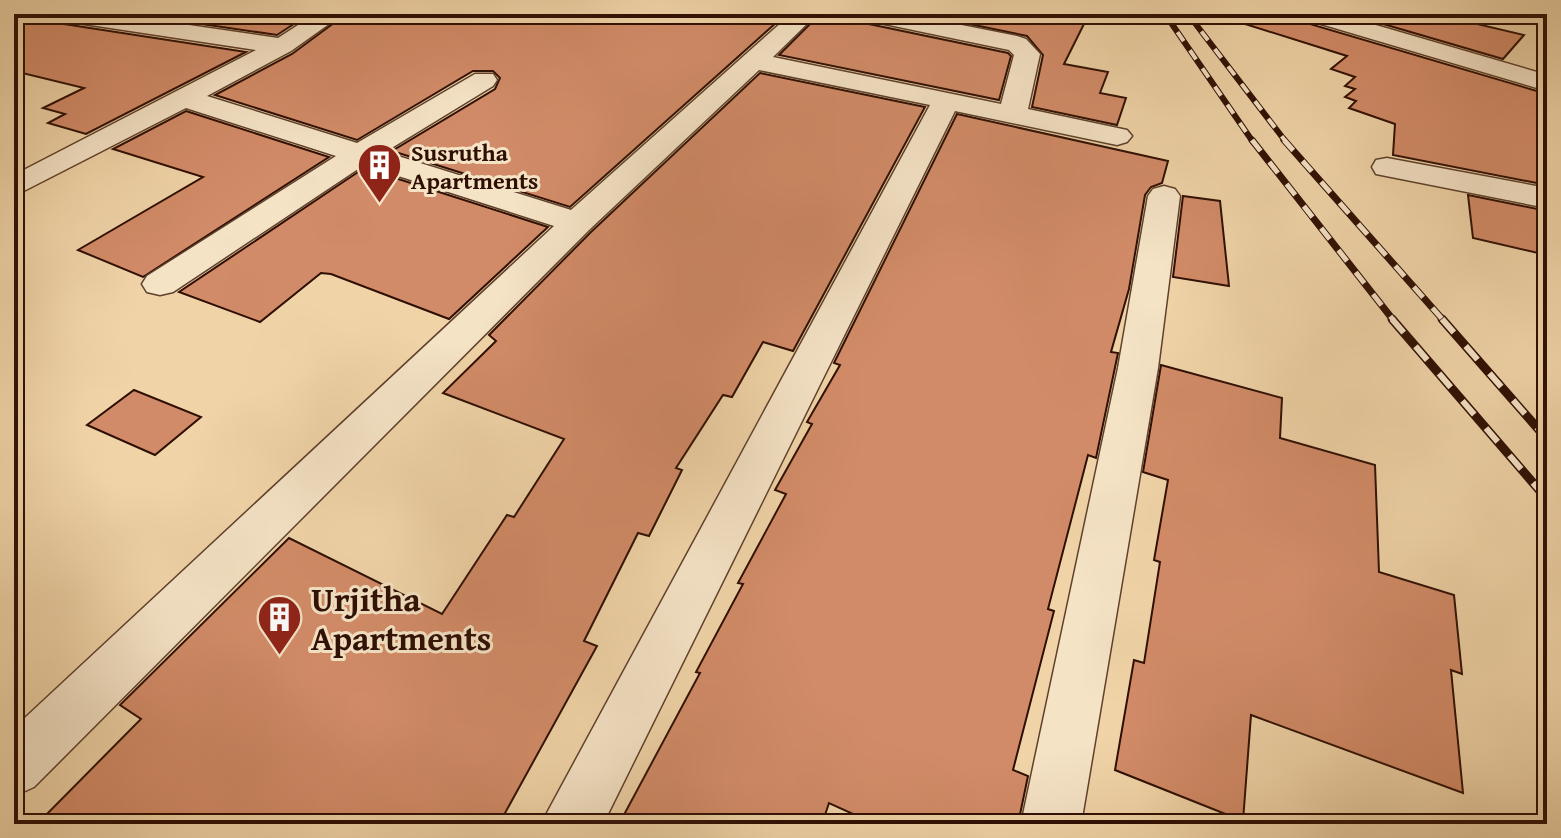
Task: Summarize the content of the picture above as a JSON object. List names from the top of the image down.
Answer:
{
  "places": {
    "building": ["Susrutha Apartments", "Urjitha Apartments"]
  }
}
